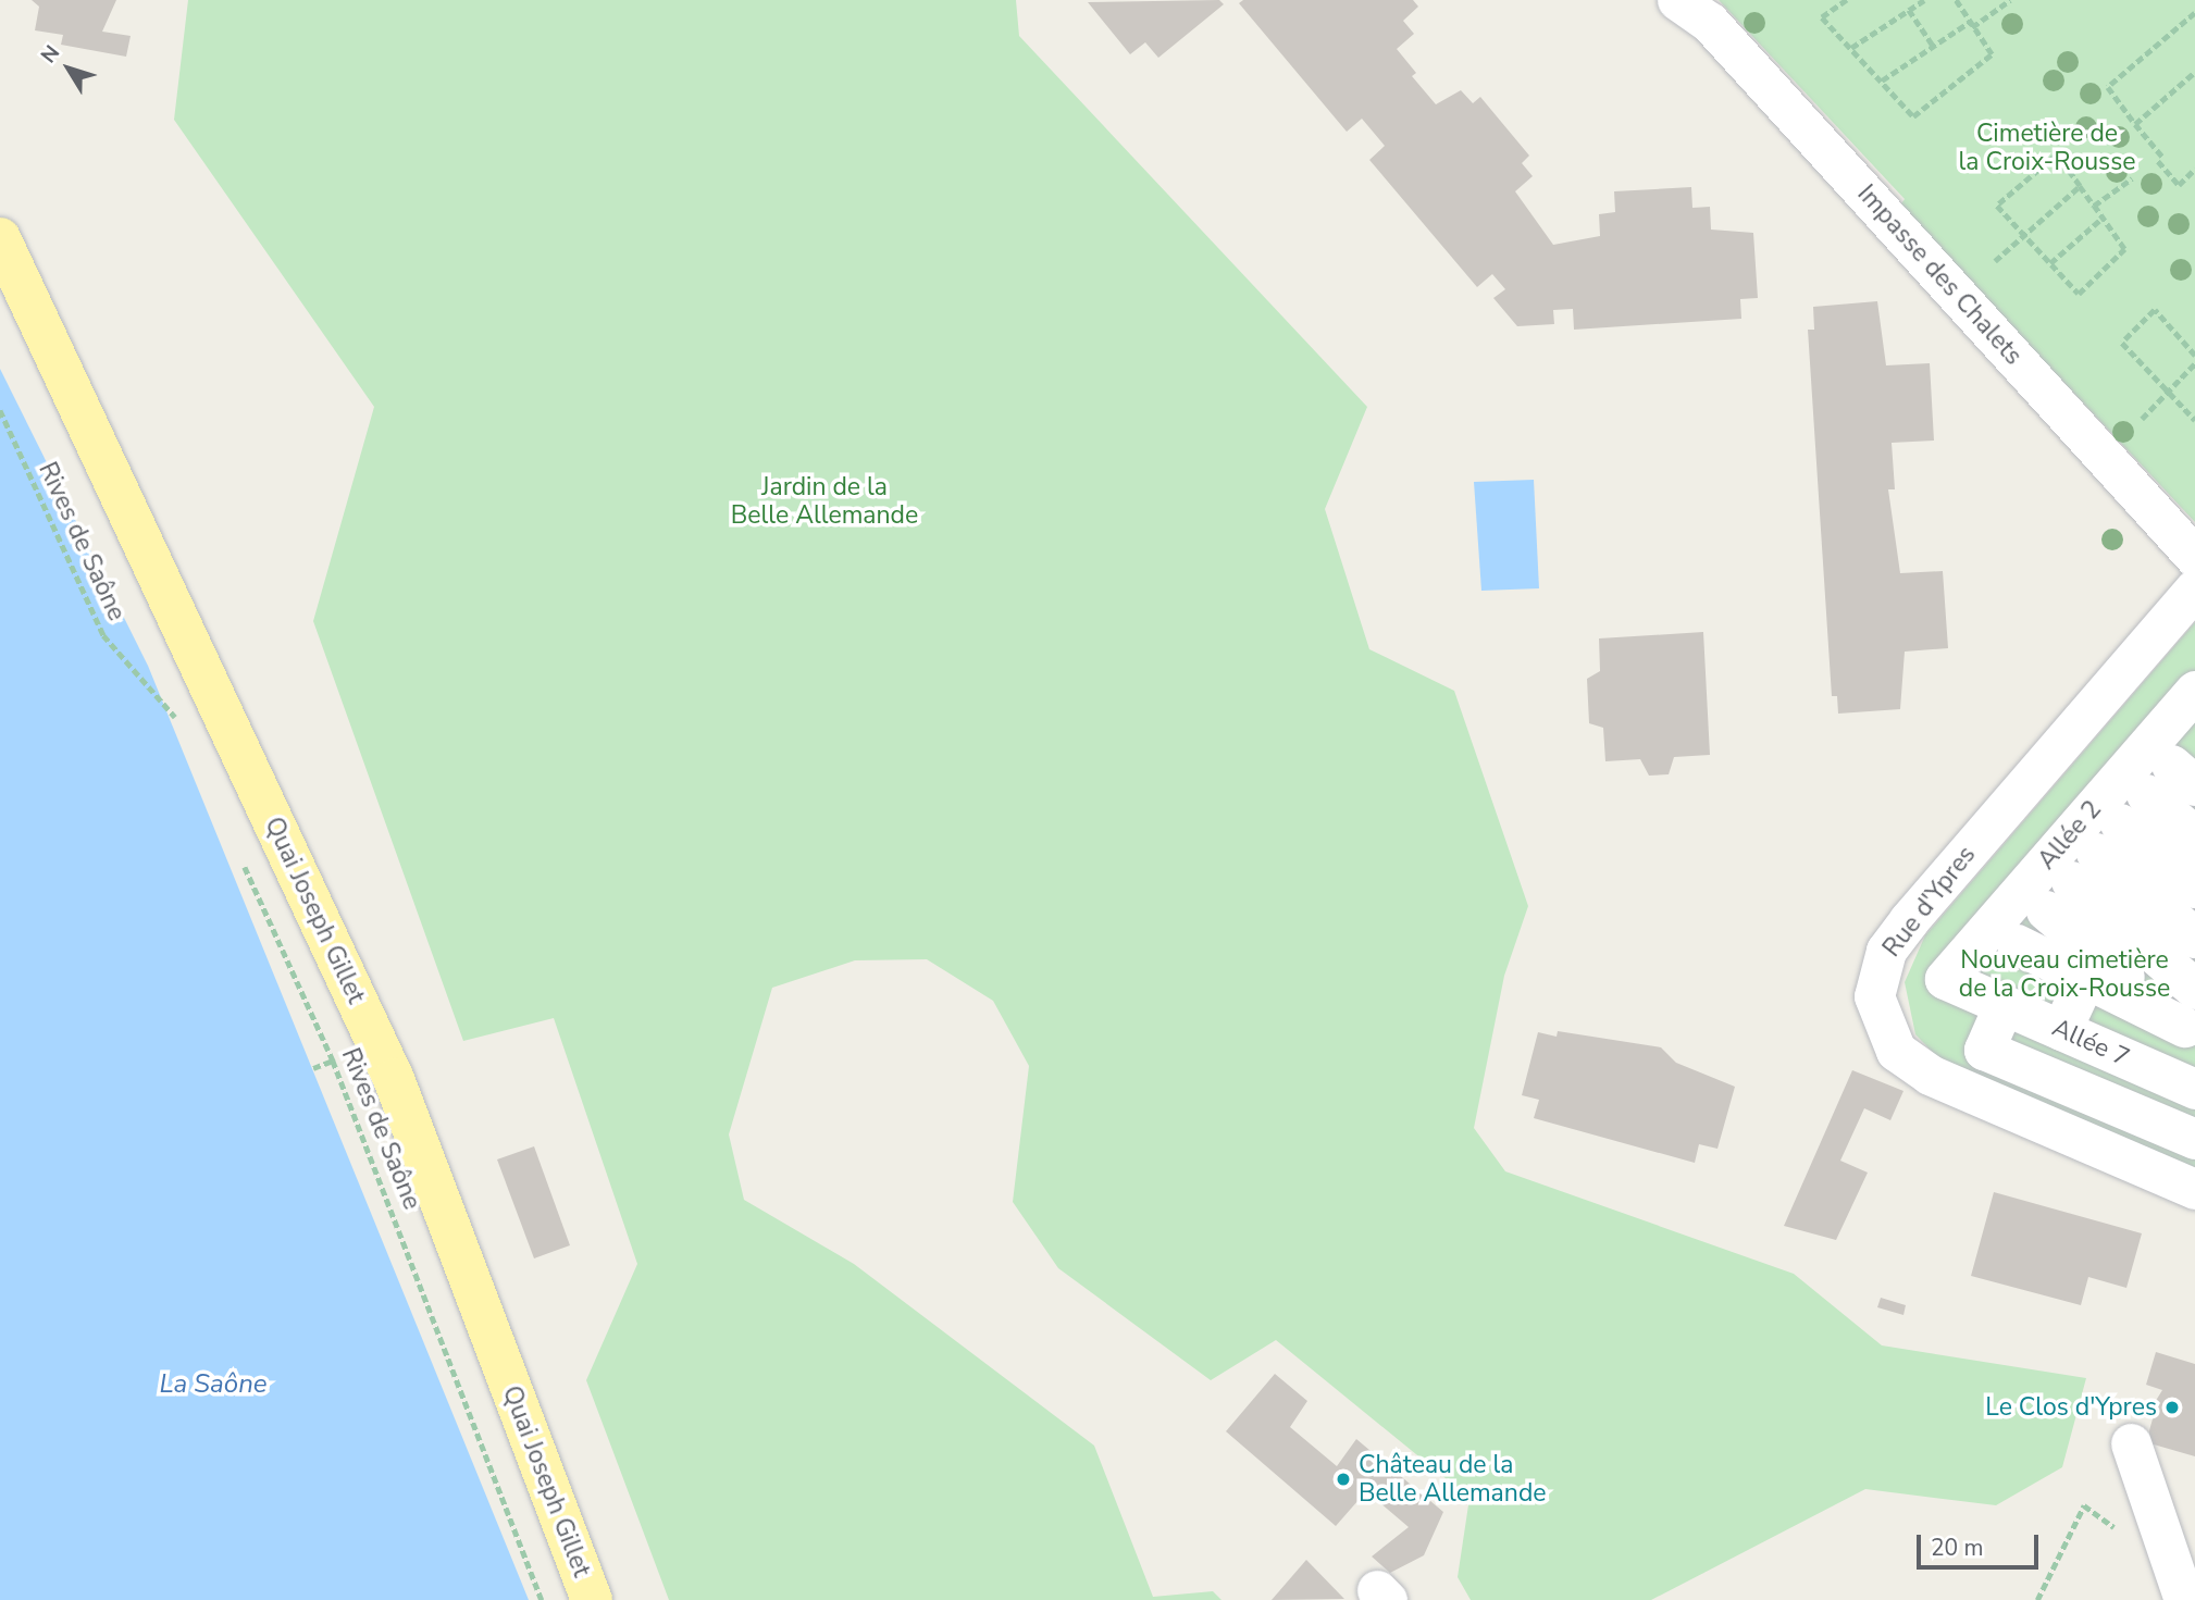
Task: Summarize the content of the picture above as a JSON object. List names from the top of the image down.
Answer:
{
  "streets": {
    "main road": ["Quai Joseph Gillet"],
    "street": [
      "Impasse des Chalets",
      "Allée 2",
      "Rue d'Ypres",
      "Allée 7"
    ],
    "path": ["Rives de Saône"]
  },
  "crossings": [
    ["Allée 2", "Allée 7"]
  ],
  "water": ["La Saône"],
  "parks": ["Cimetière de la Croix-Rousse", "Jardin de la Belle Allemande", "Nouveau cimetière de la Croix-Rousse"],
  "places": ["Le Clos d'Ypres", "Château de la Belle Allemande"],
  "scale_bar": "20 m",
  "north": "top left"
}
